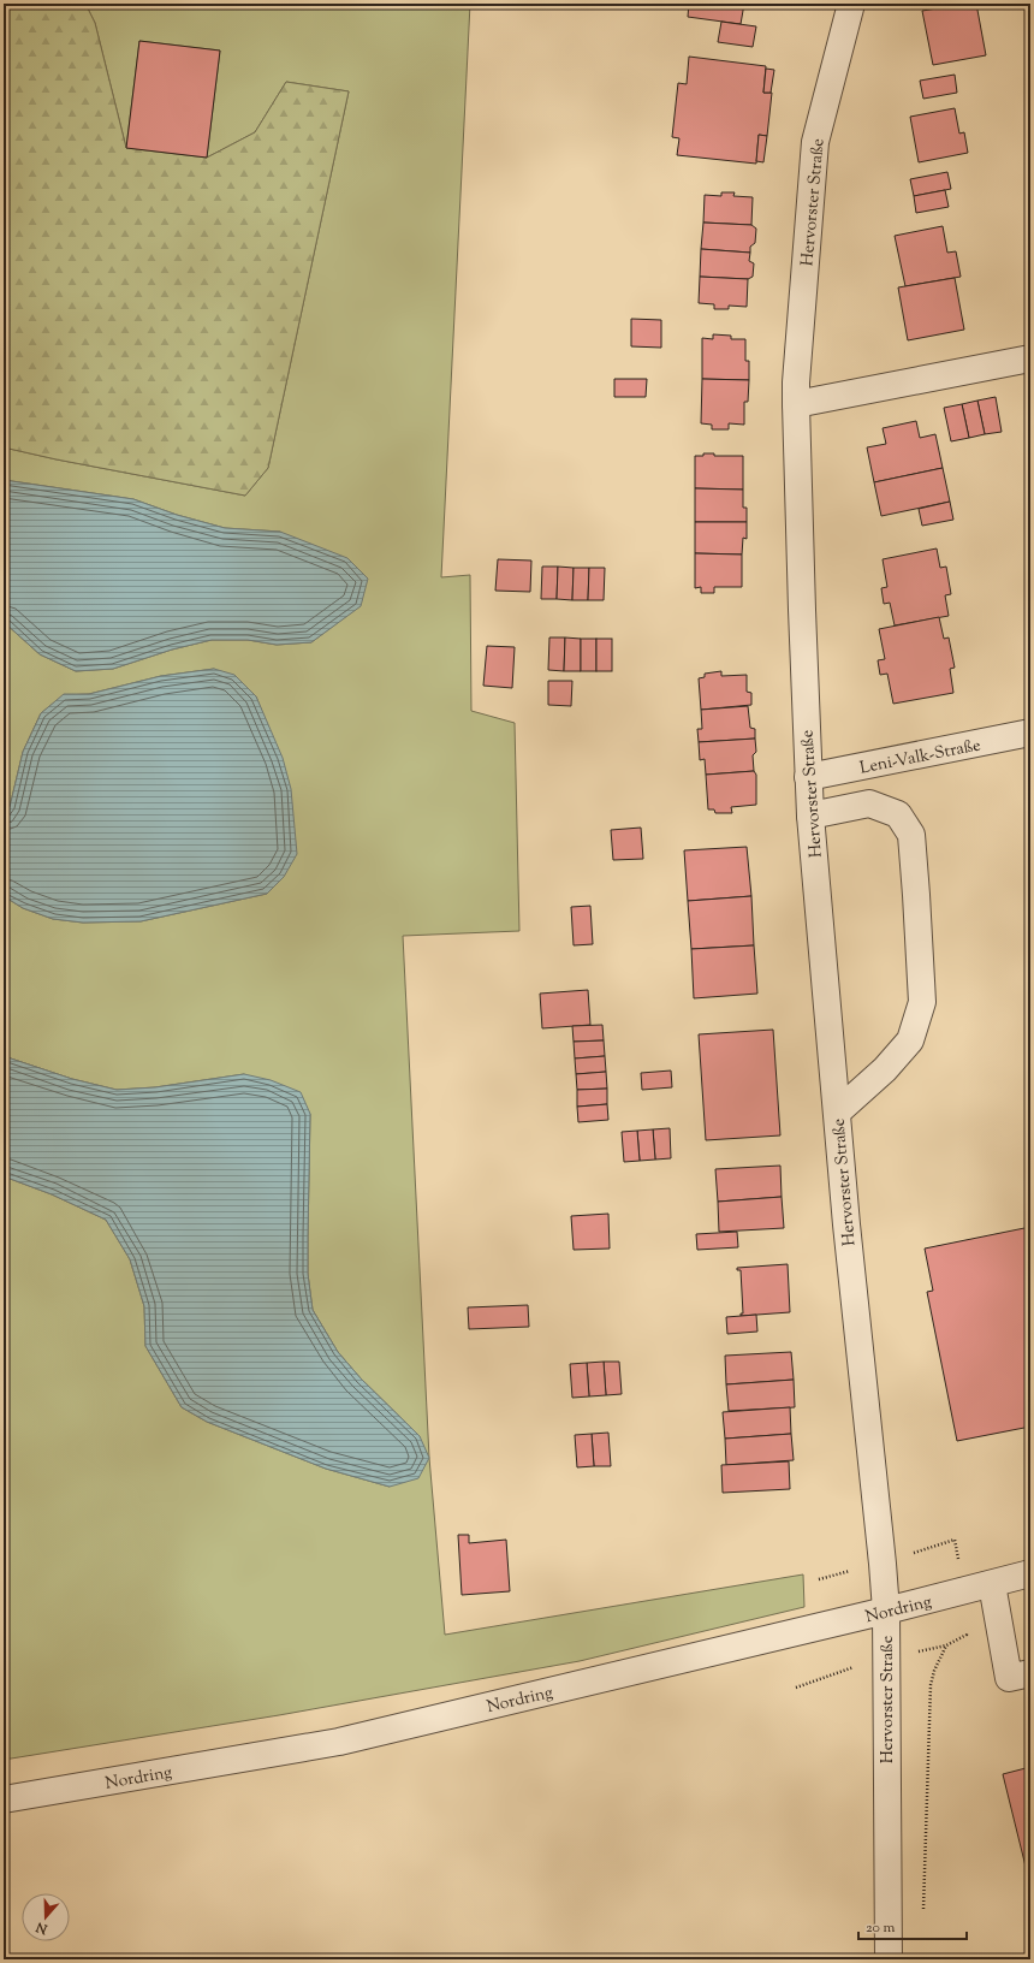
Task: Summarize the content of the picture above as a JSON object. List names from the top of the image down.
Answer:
{
  "streets": {
    "street": ["Hervorster Straße", "Leni-Valk-Straße", "Nordring"]
  },
  "crossings": [
    ["Hervorster Straße", "Leni-Valk-Straße"],
    ["Hervorster Straße", "Nordring"]
  ],
  "scale_bar": "20 m",
  "north": "bottom"
}
